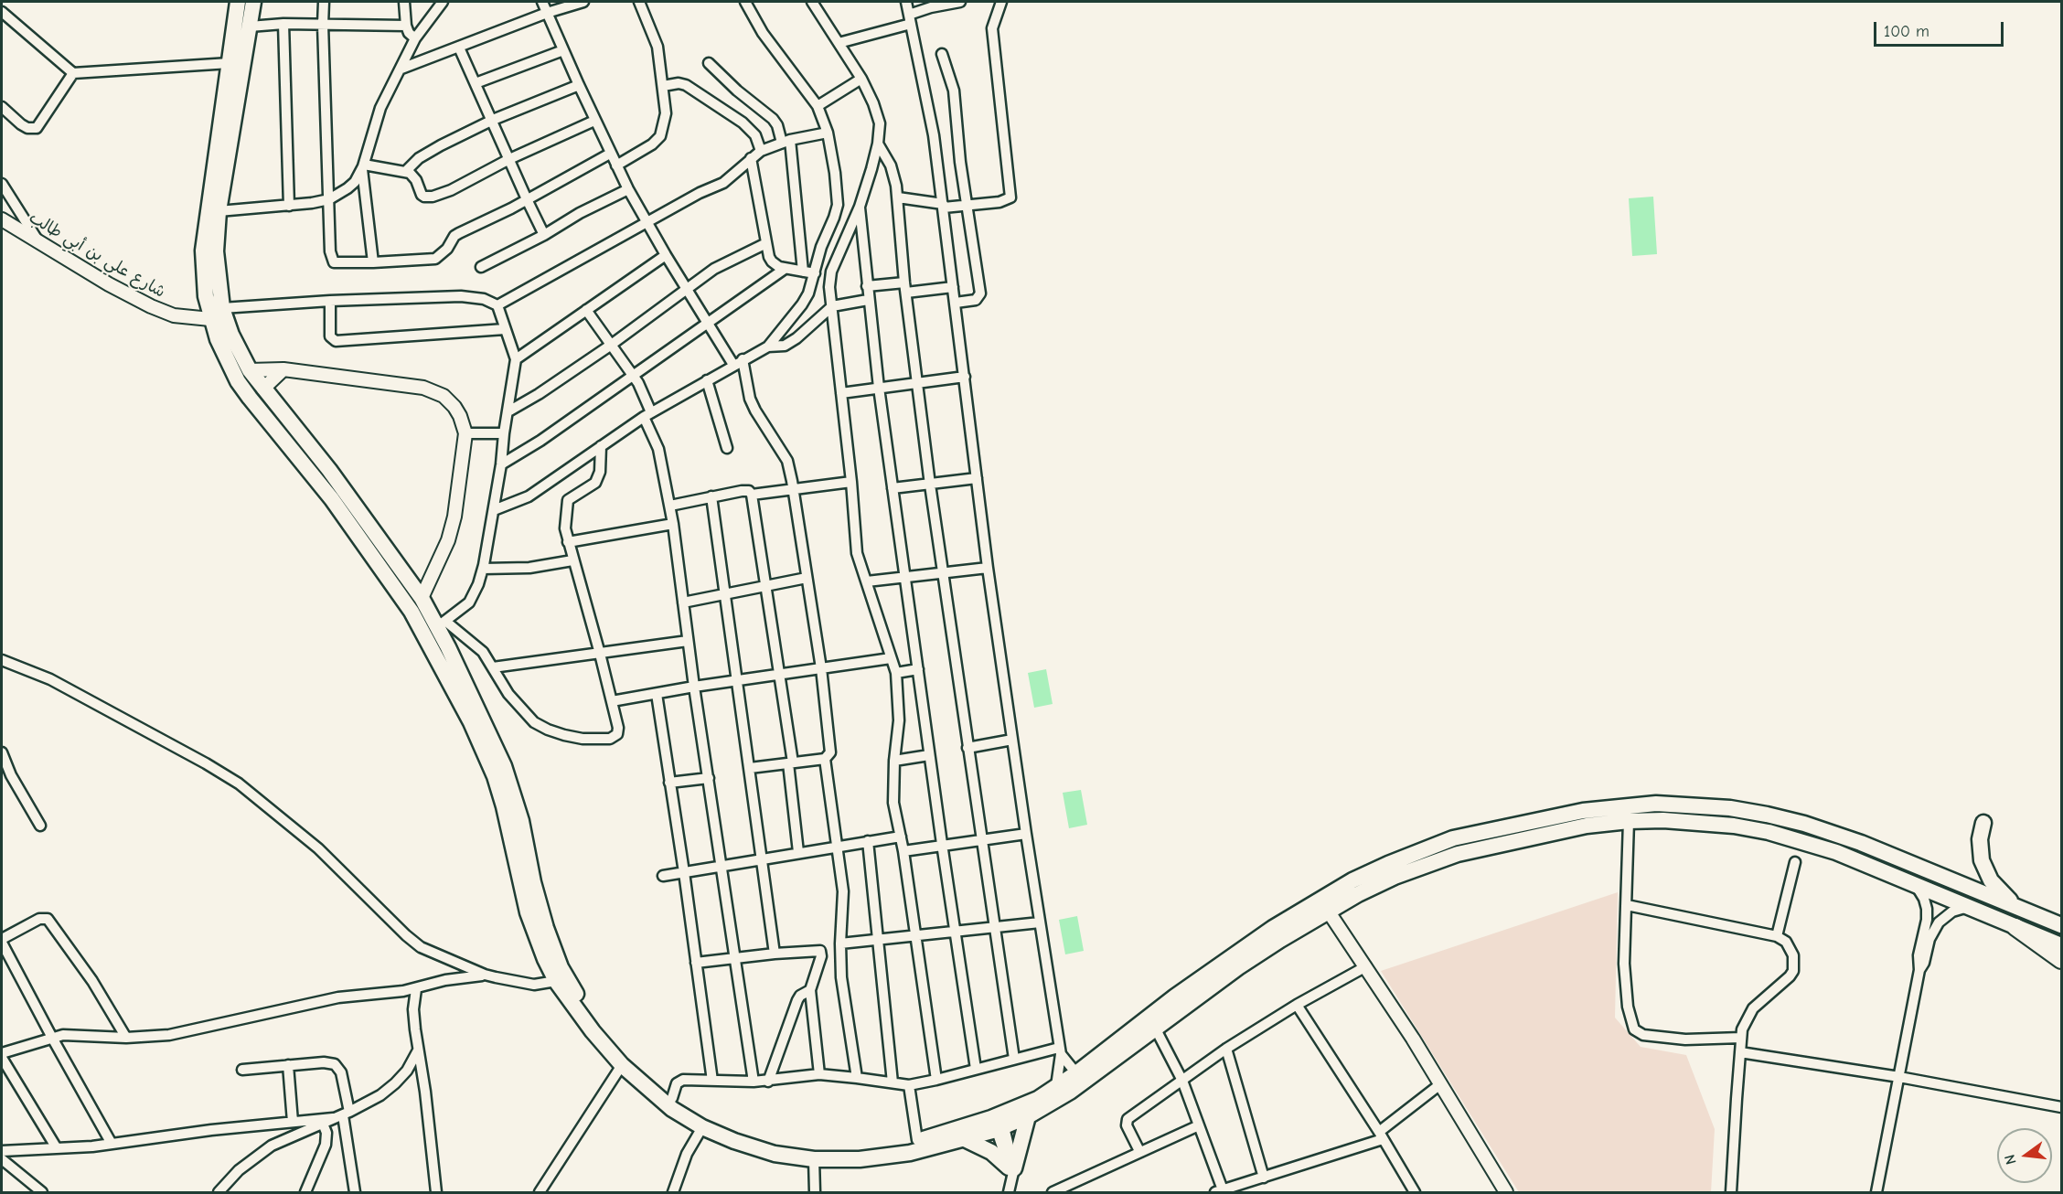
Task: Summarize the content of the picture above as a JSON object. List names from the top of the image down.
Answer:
{
  "streets": {
    "street": ["شارع علي بن أبي طالب"]
  },
  "scale_bar": "100 m",
  "north": "left"
}
